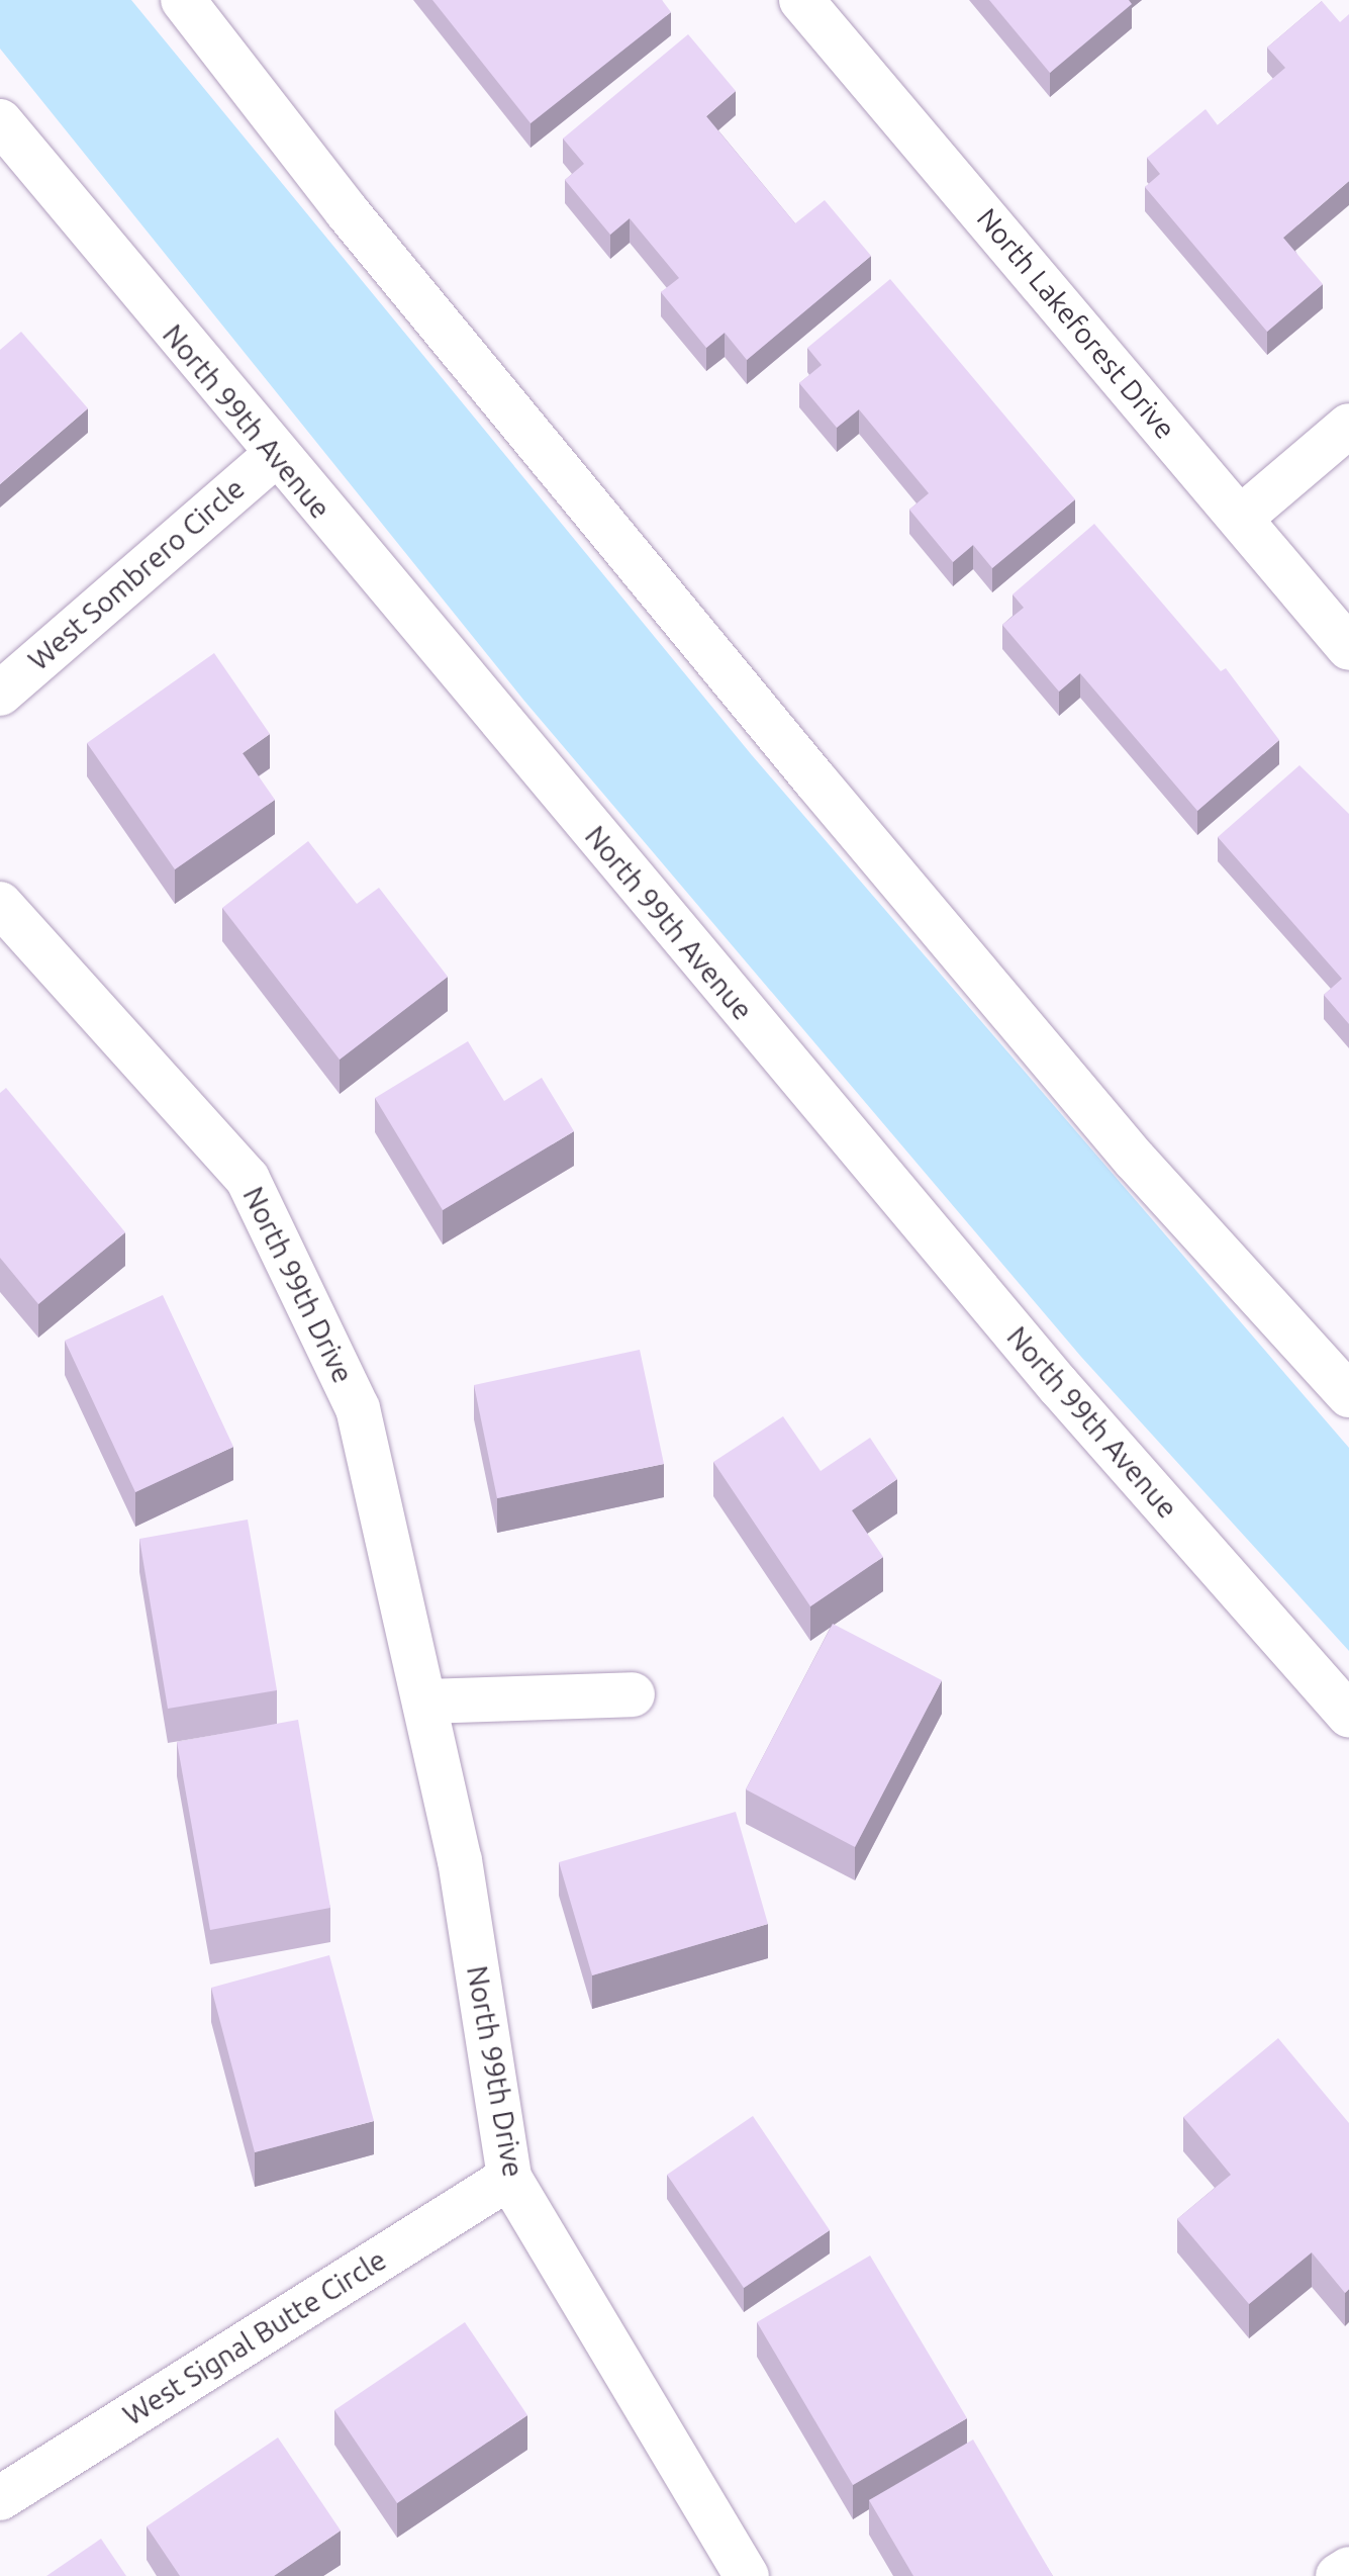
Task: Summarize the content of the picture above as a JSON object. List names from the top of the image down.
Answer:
{
  "streets": {
    "street": [
      "North Lakeforest Drive",
      "North 99th Avenue",
      "West Sombrero Circle",
      "North 99th Drive",
      "West Signal Butte Circle"
    ]
  },
  "crossings": [
    ["North 99th Avenue", "West Sombrero Circle"],
    ["North 99th Drive", "West Signal Butte Circle"]
  ]
}
